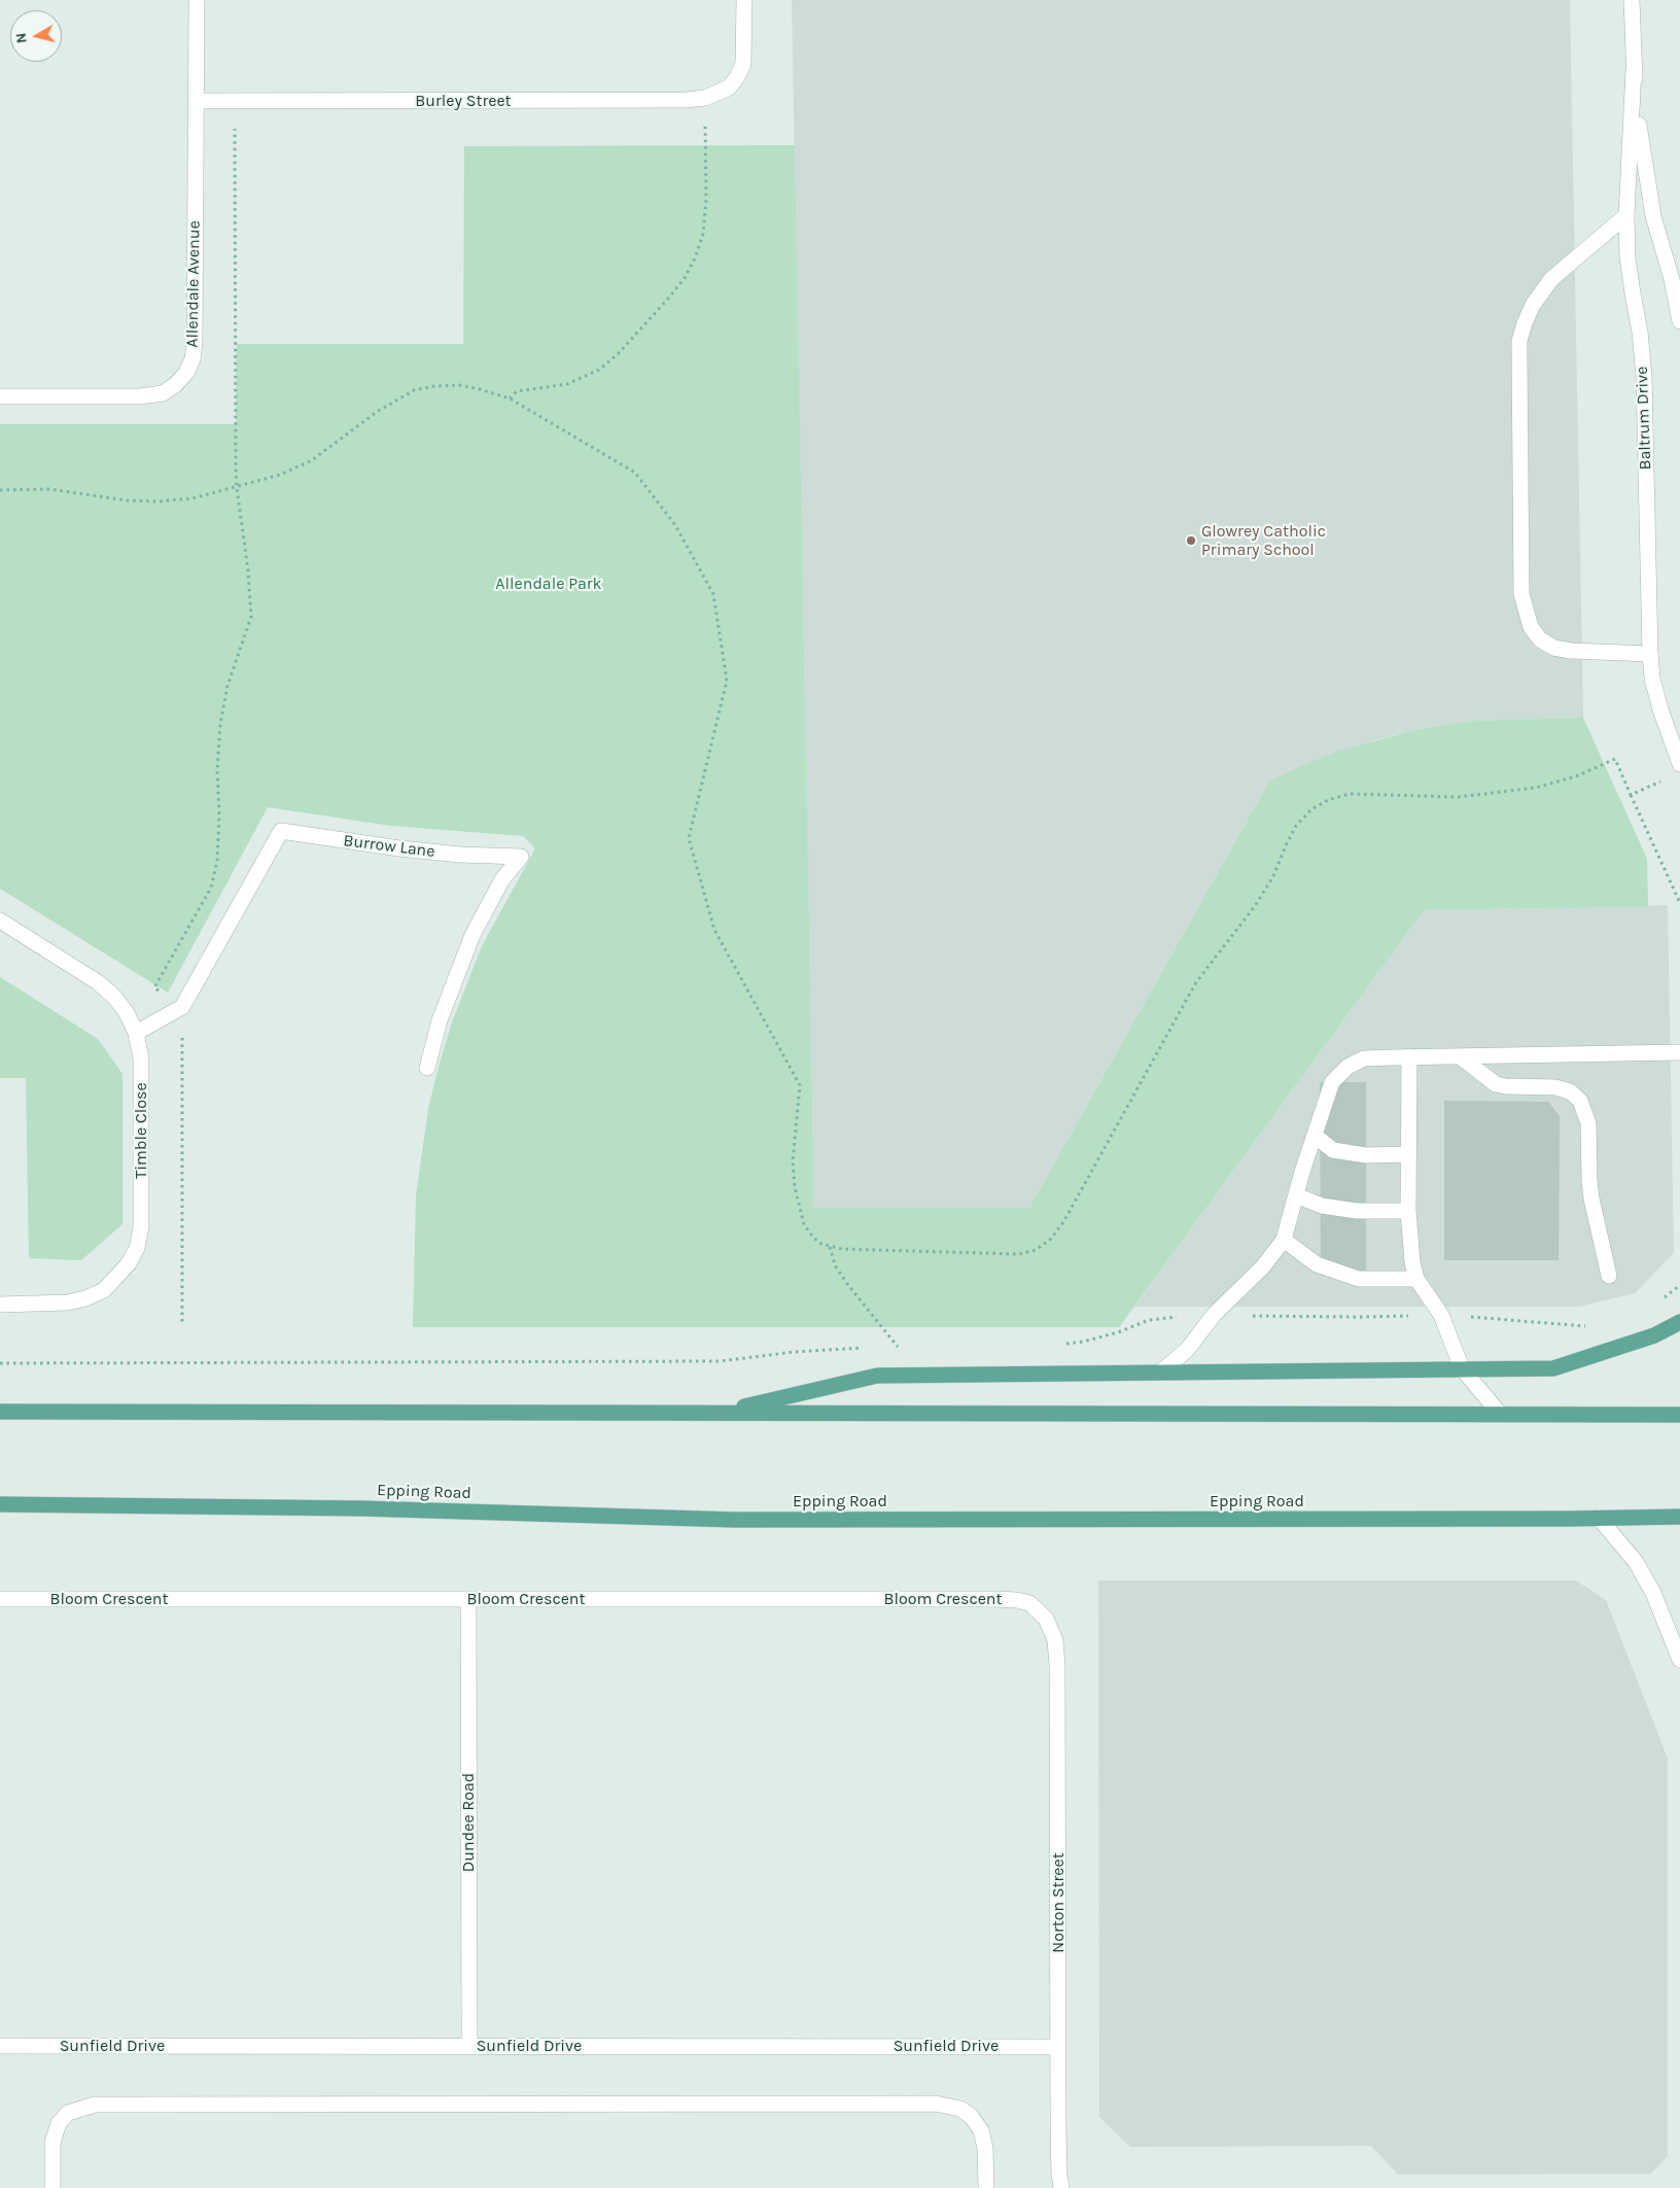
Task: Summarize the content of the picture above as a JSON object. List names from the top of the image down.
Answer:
{
  "streets": {
    "main road": ["Epping Road"],
    "street": [
      "Burley Street",
      "Allendale Avenue",
      "Baltrum Drive",
      "Burrow Lane",
      "Timble Close",
      "Bloom Crescent",
      "Dundee Road",
      "Norton Street",
      "Sunfield Drive"
    ]
  },
  "crossings": [
    ["Burley Street", "Allendale Avenue"],
    ["Bloom Crescent", "Dundee Road"],
    ["Bloom Crescent", "Norton Street"],
    ["Dundee Road", "Sunfield Drive"],
    ["Norton Street", "Sunfield Drive"]
  ],
  "parks": ["Allendale Park"],
  "places": ["Glowrey Catholic Primary School"],
  "north": "left"
}
